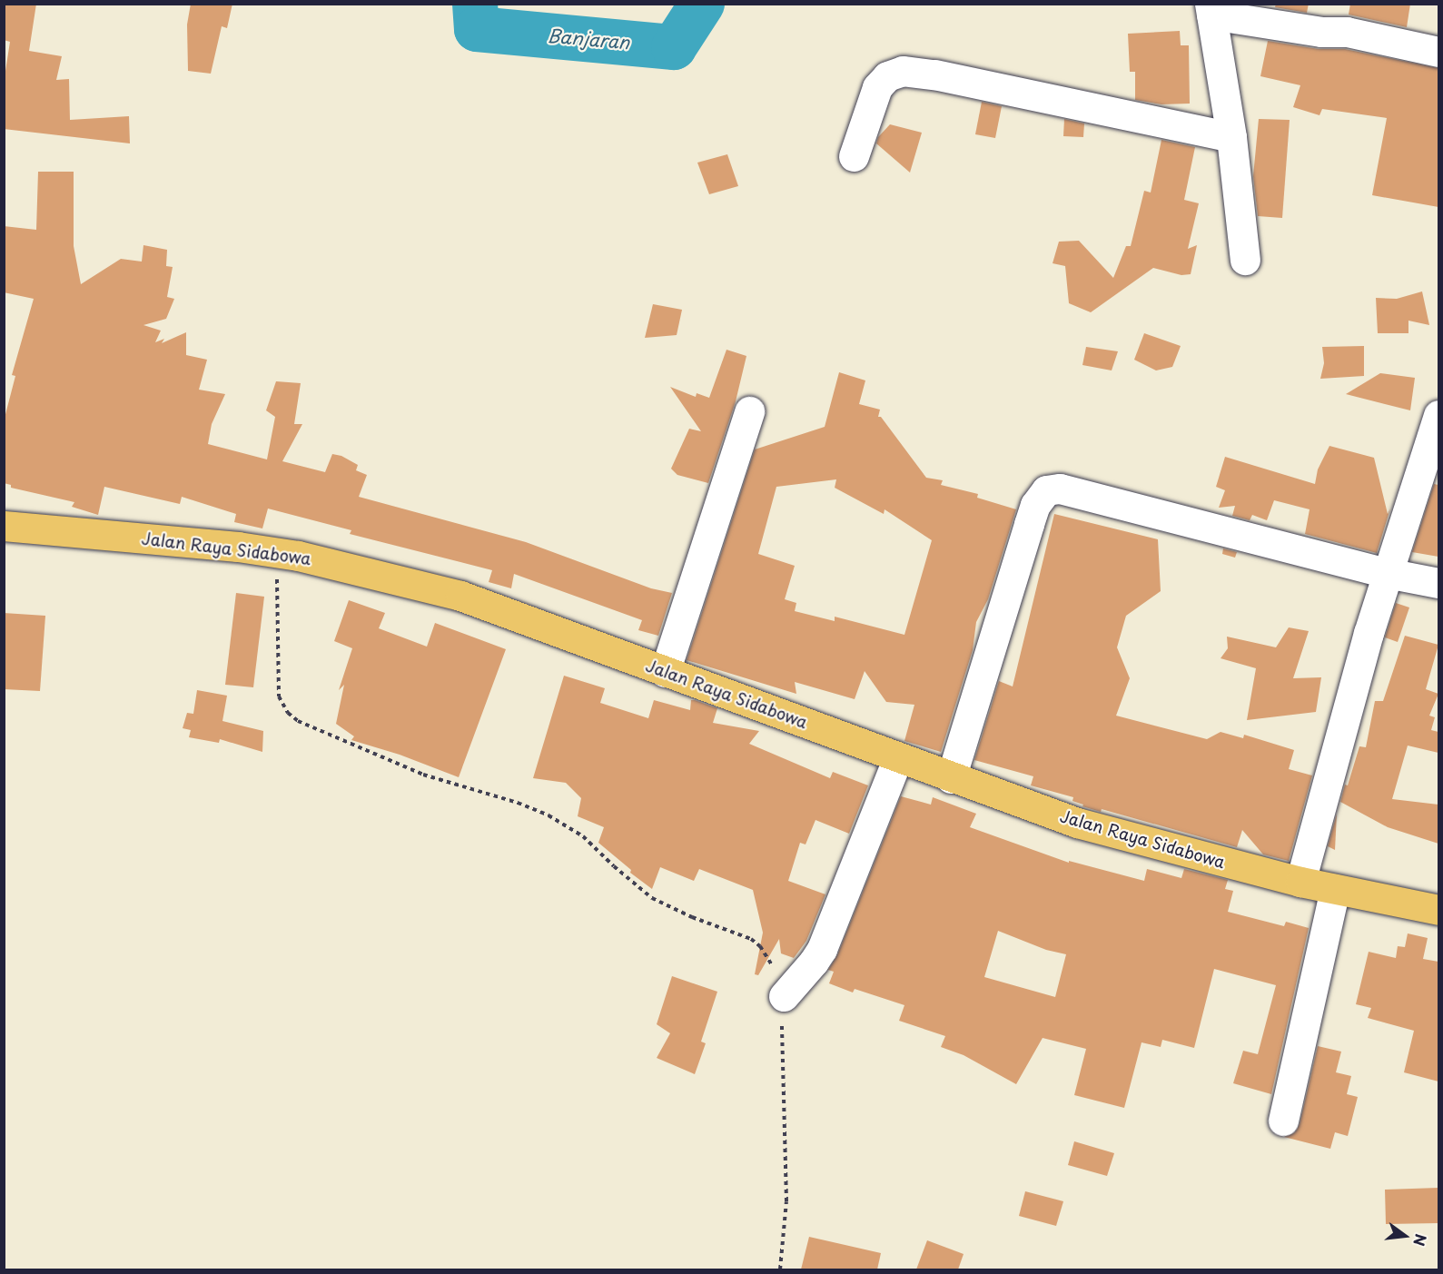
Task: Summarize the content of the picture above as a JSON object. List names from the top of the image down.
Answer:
{
  "streets": {
    "highway": ["Jalan Raya Sidabowa"]
  },
  "water": ["Banjaran"],
  "north": "right"
}
